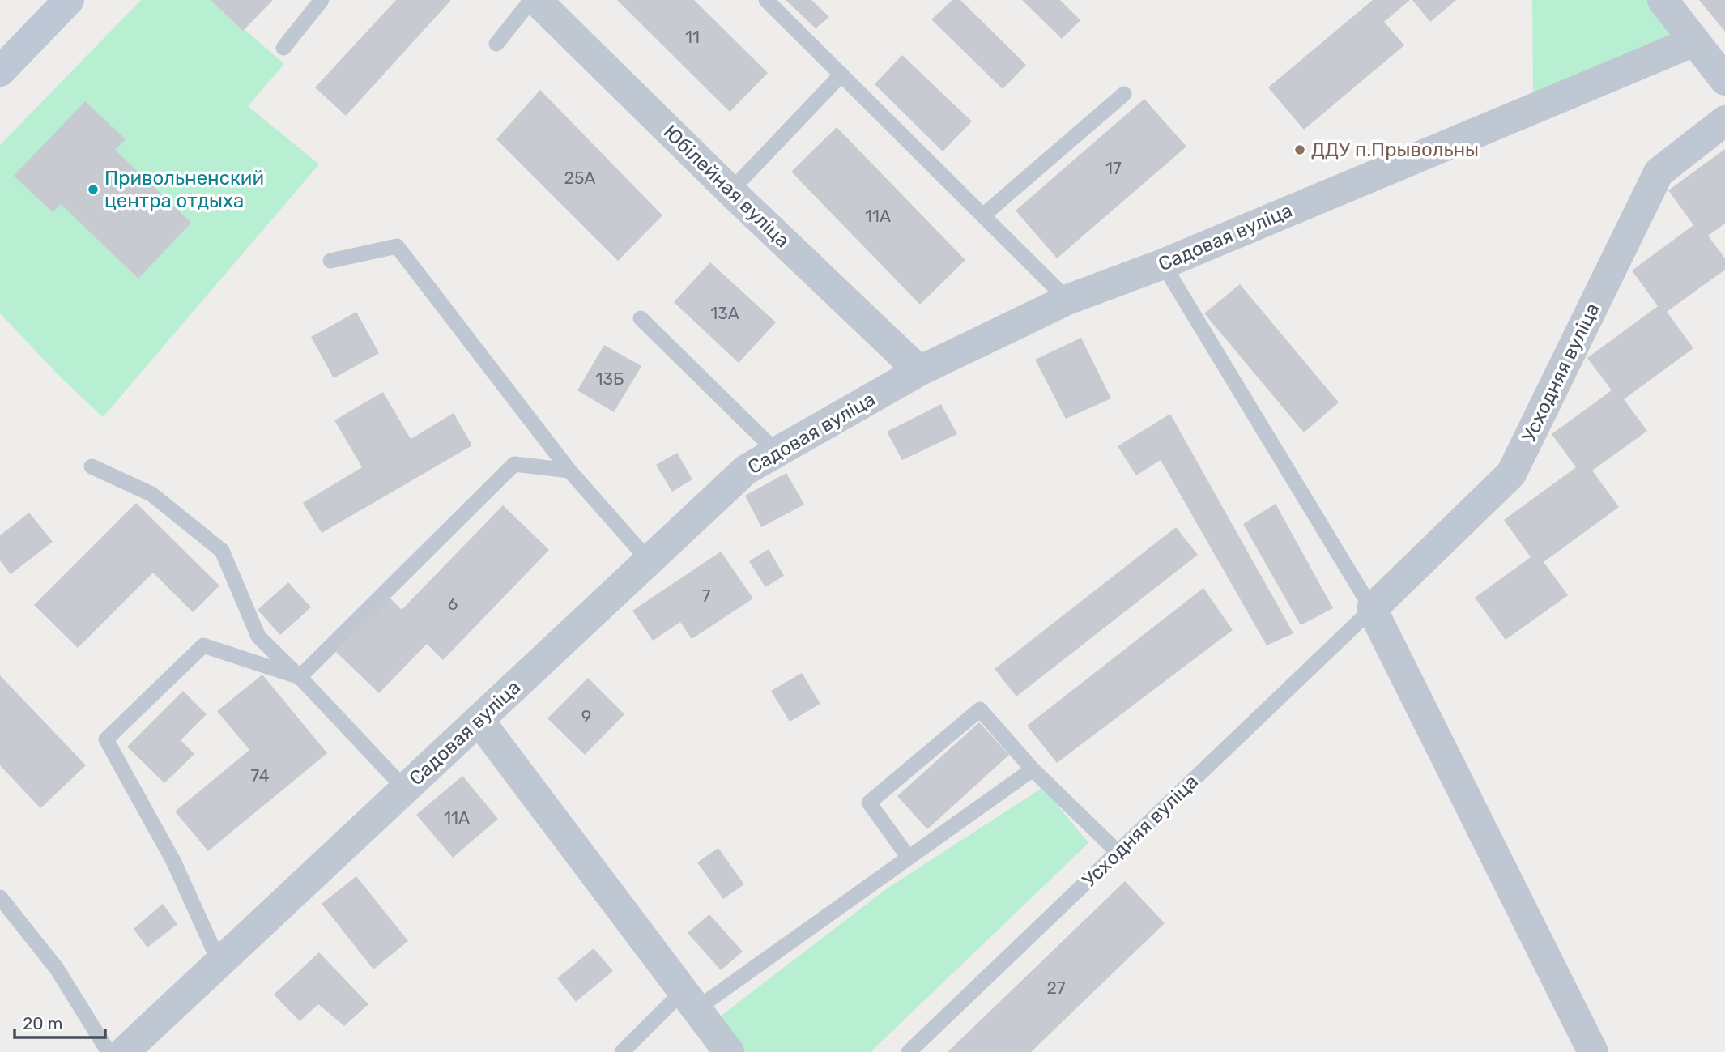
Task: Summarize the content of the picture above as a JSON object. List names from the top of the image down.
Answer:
{
  "streets": {
    "street": ["Юбілейная вуліца", "Садовая вуліца", "Усходняя вуліца"]
  },
  "crossings": [
    ["Юбілейная вуліца", "Садовая вуліца"]
  ],
  "places": ["ДДУ п.Прывольны", "Привольненский центра отдыха"],
  "house_numbers": [
    "11",
    "17",
    "25А",
    "11А",
    "13А",
    "13Б",
    "7",
    "6",
    "9",
    "74",
    "11А",
    "27"
  ],
  "scale_bar": "20 m"
}
